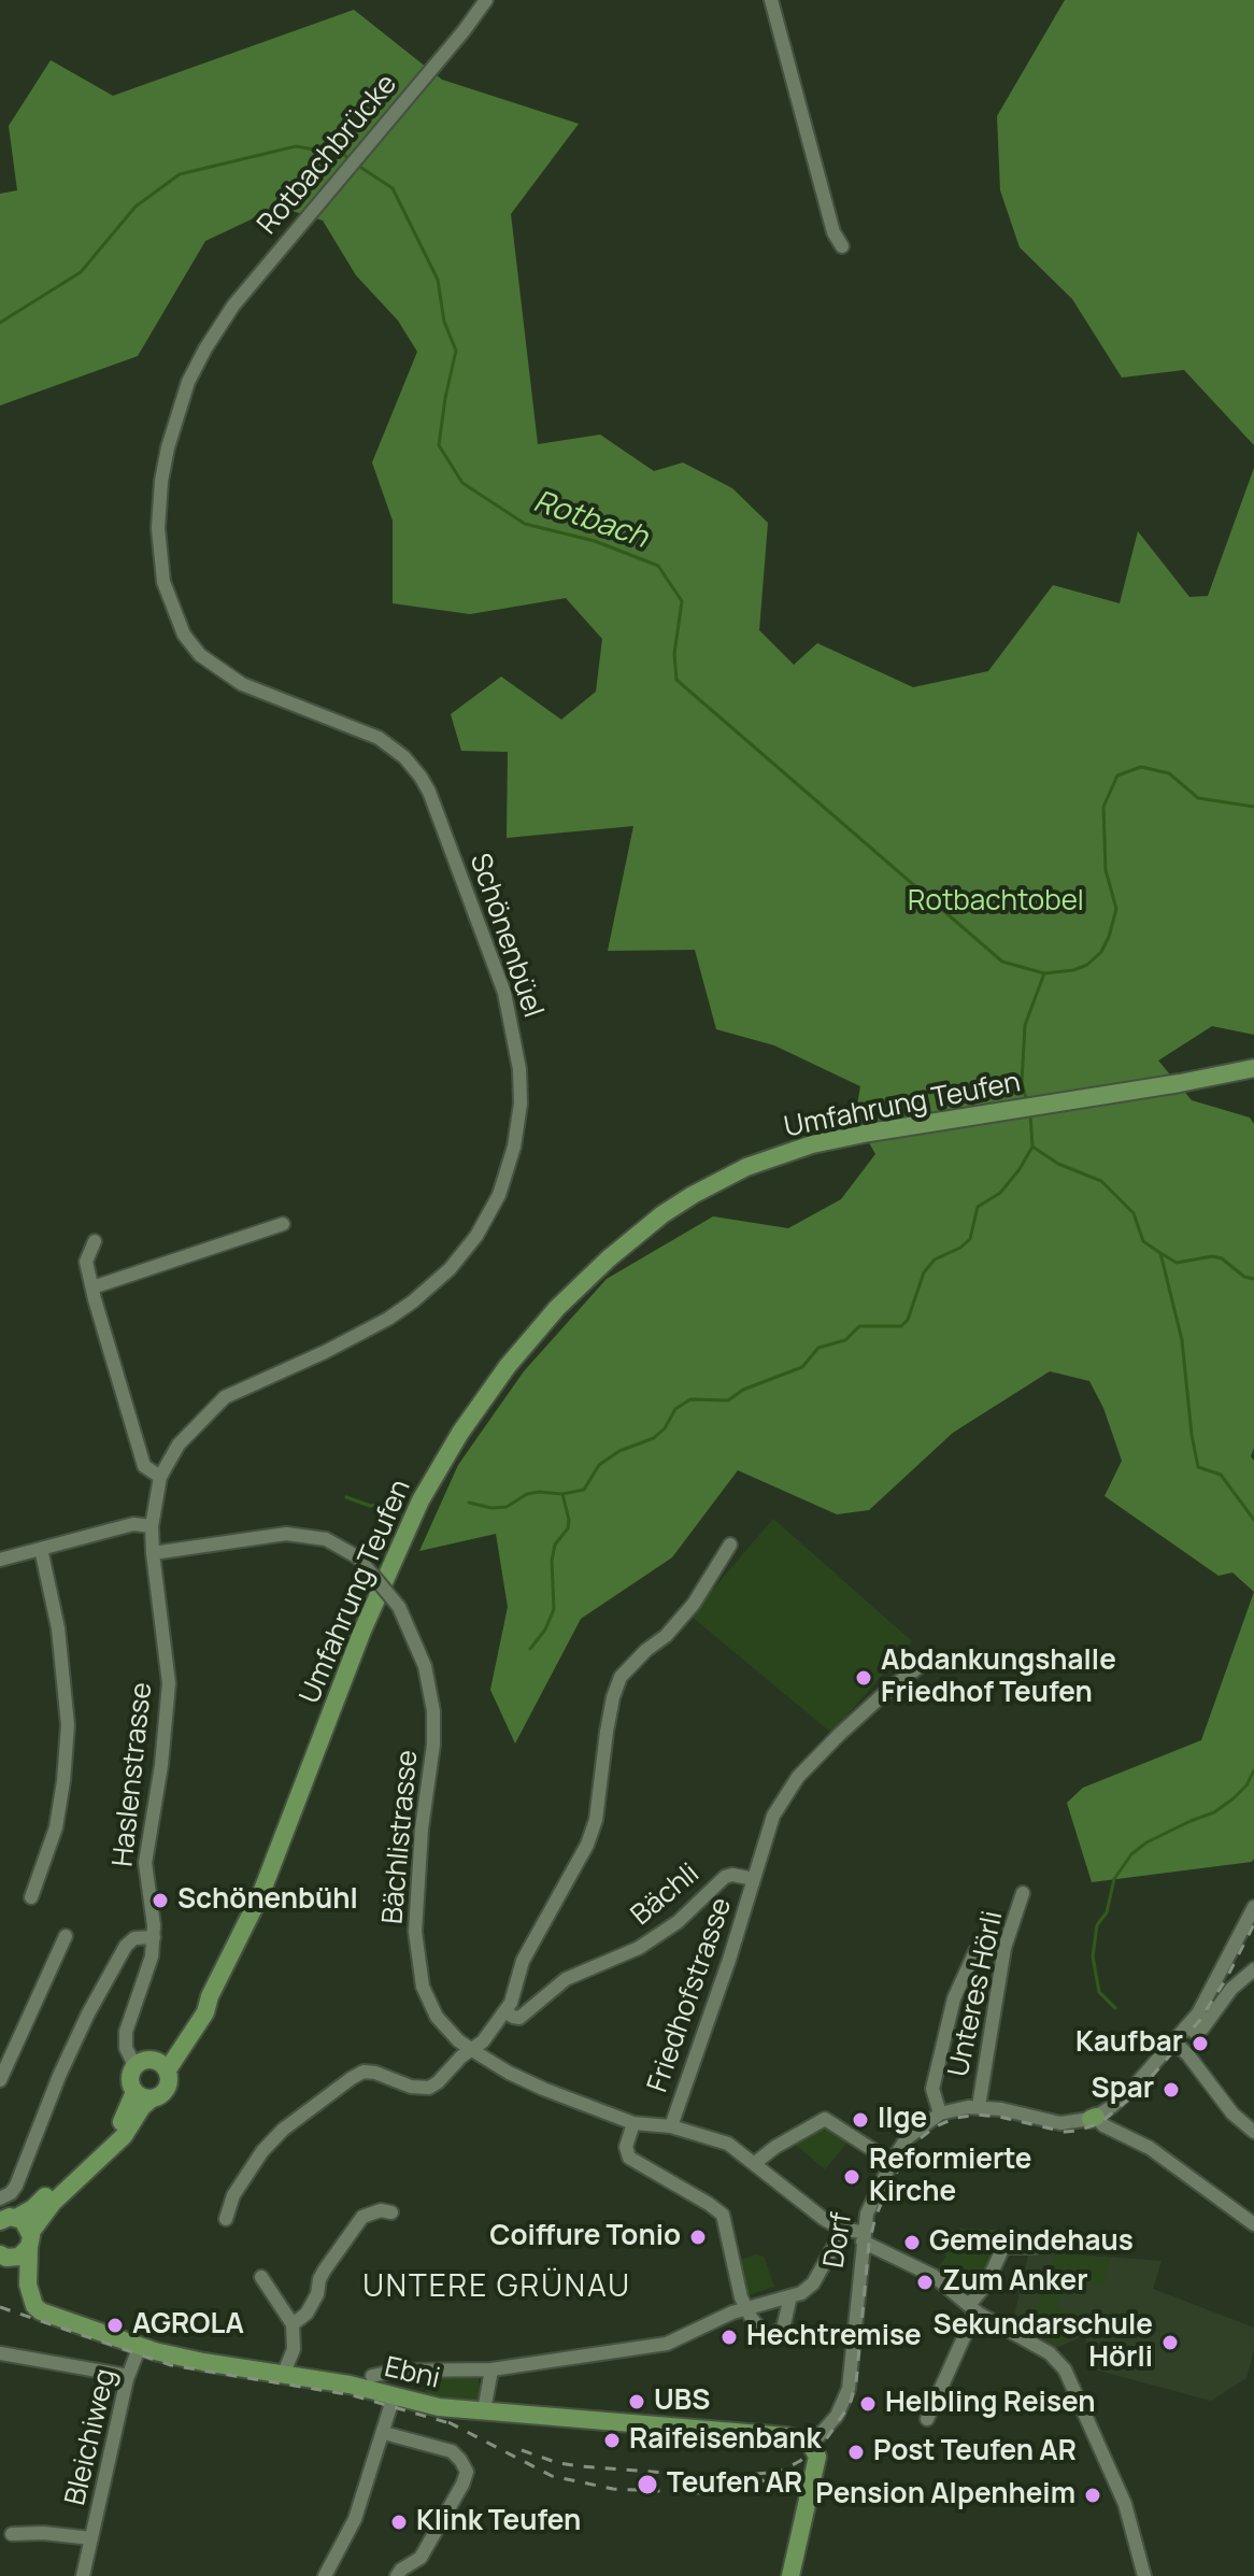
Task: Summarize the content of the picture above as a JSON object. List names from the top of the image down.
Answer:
{
  "streets": {
    "main road": ["Umfahrung Teufen", "Ebni"],
    "street": [
      "Rotbachbrücke",
      "Schönenbüel",
      "Haslenstrasse",
      "Bächlistrasse",
      "Bächli",
      "Unteres Hörli",
      "Friedhofstrasse",
      "Dorf",
      "Bleichiweg"
    ]
  },
  "crossings": [
    ["Rotbachbrücke", "Schönenbüel"],
    ["Schönenbüel", "Haslenstrasse"],
    ["Umfahrung Teufen", "Haslenstrasse"],
    ["Haslenstrasse", "Bächlistrasse"],
    ["Bächlistrasse", "Friedhofstrasse"],
    ["Bächlistrasse", "Dorf"],
    ["Bächli", "Friedhofstrasse"],
    ["Unteres Hörli", "Dorf"],
    ["Dorf", "Ebni"],
    ["Ebni", "Bleichiweg"]
  ],
  "districts": ["UNTERE GRÜNAU"],
  "water": ["Rotbach"],
  "parks": ["Rotbachtobel"],
  "places": [
    "Abdankungshalle Friedhof Teufen",
    "Schönenbühl",
    "Kaufbar",
    "Spar",
    "Ilge",
    "Reformierte Kirche",
    "Coiffure Tonio",
    "Gemeindehaus",
    "Zum Anker",
    "AGROLA",
    "Hechtremise",
    "Sekundarschule Hörli",
    "UBS",
    "Helbling Reisen",
    "Raifeisenbank",
    "Post Teufen AR",
    "Teufen AR",
    "Pension Alpenheim",
    "Klink Teufen"
  ]
}
